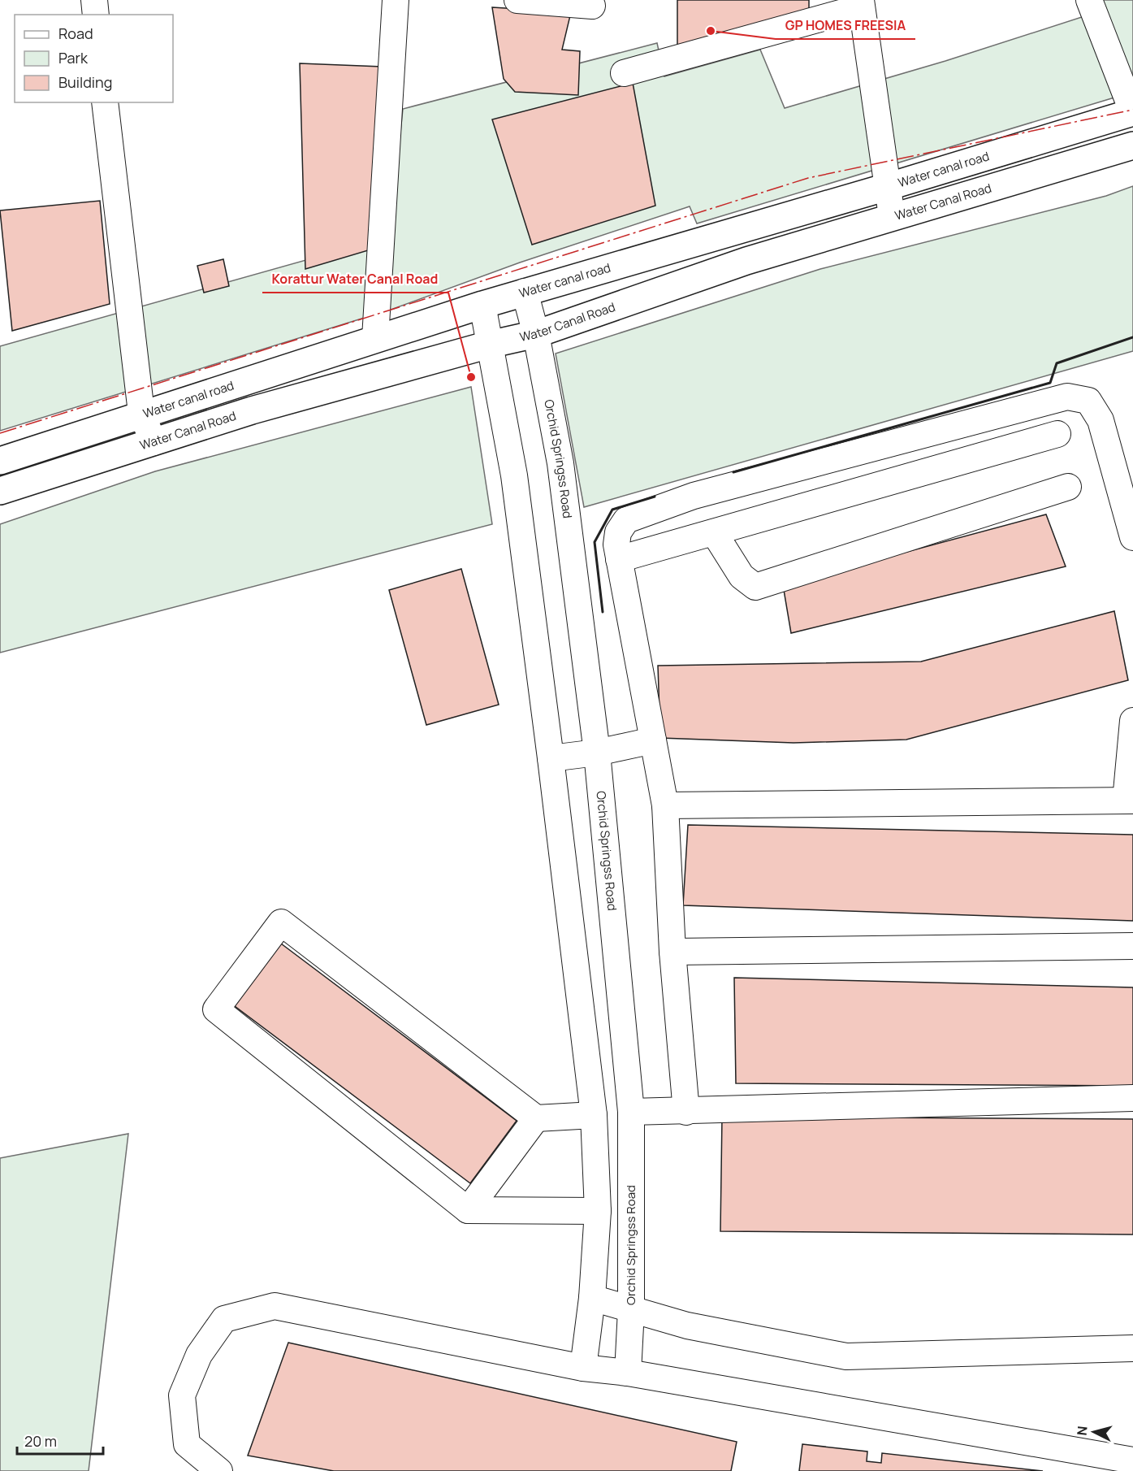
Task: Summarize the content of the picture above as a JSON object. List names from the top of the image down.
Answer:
{
  "streets": {
    "main road": ["Water canal road", "Water Canal Road"],
    "street": ["Orchid Springss Road"]
  },
  "crossings": [
    ["Water canal road", "Orchid Springss Road"],
    ["Water Canal Road", "Orchid Springss Road"]
  ],
  "places": ["GP HOMES FREESIA", "Korattur Water Canal Road"],
  "legend": ["Road", "Park", "Building"],
  "scale_bar": "20 m",
  "north": "left"
}
